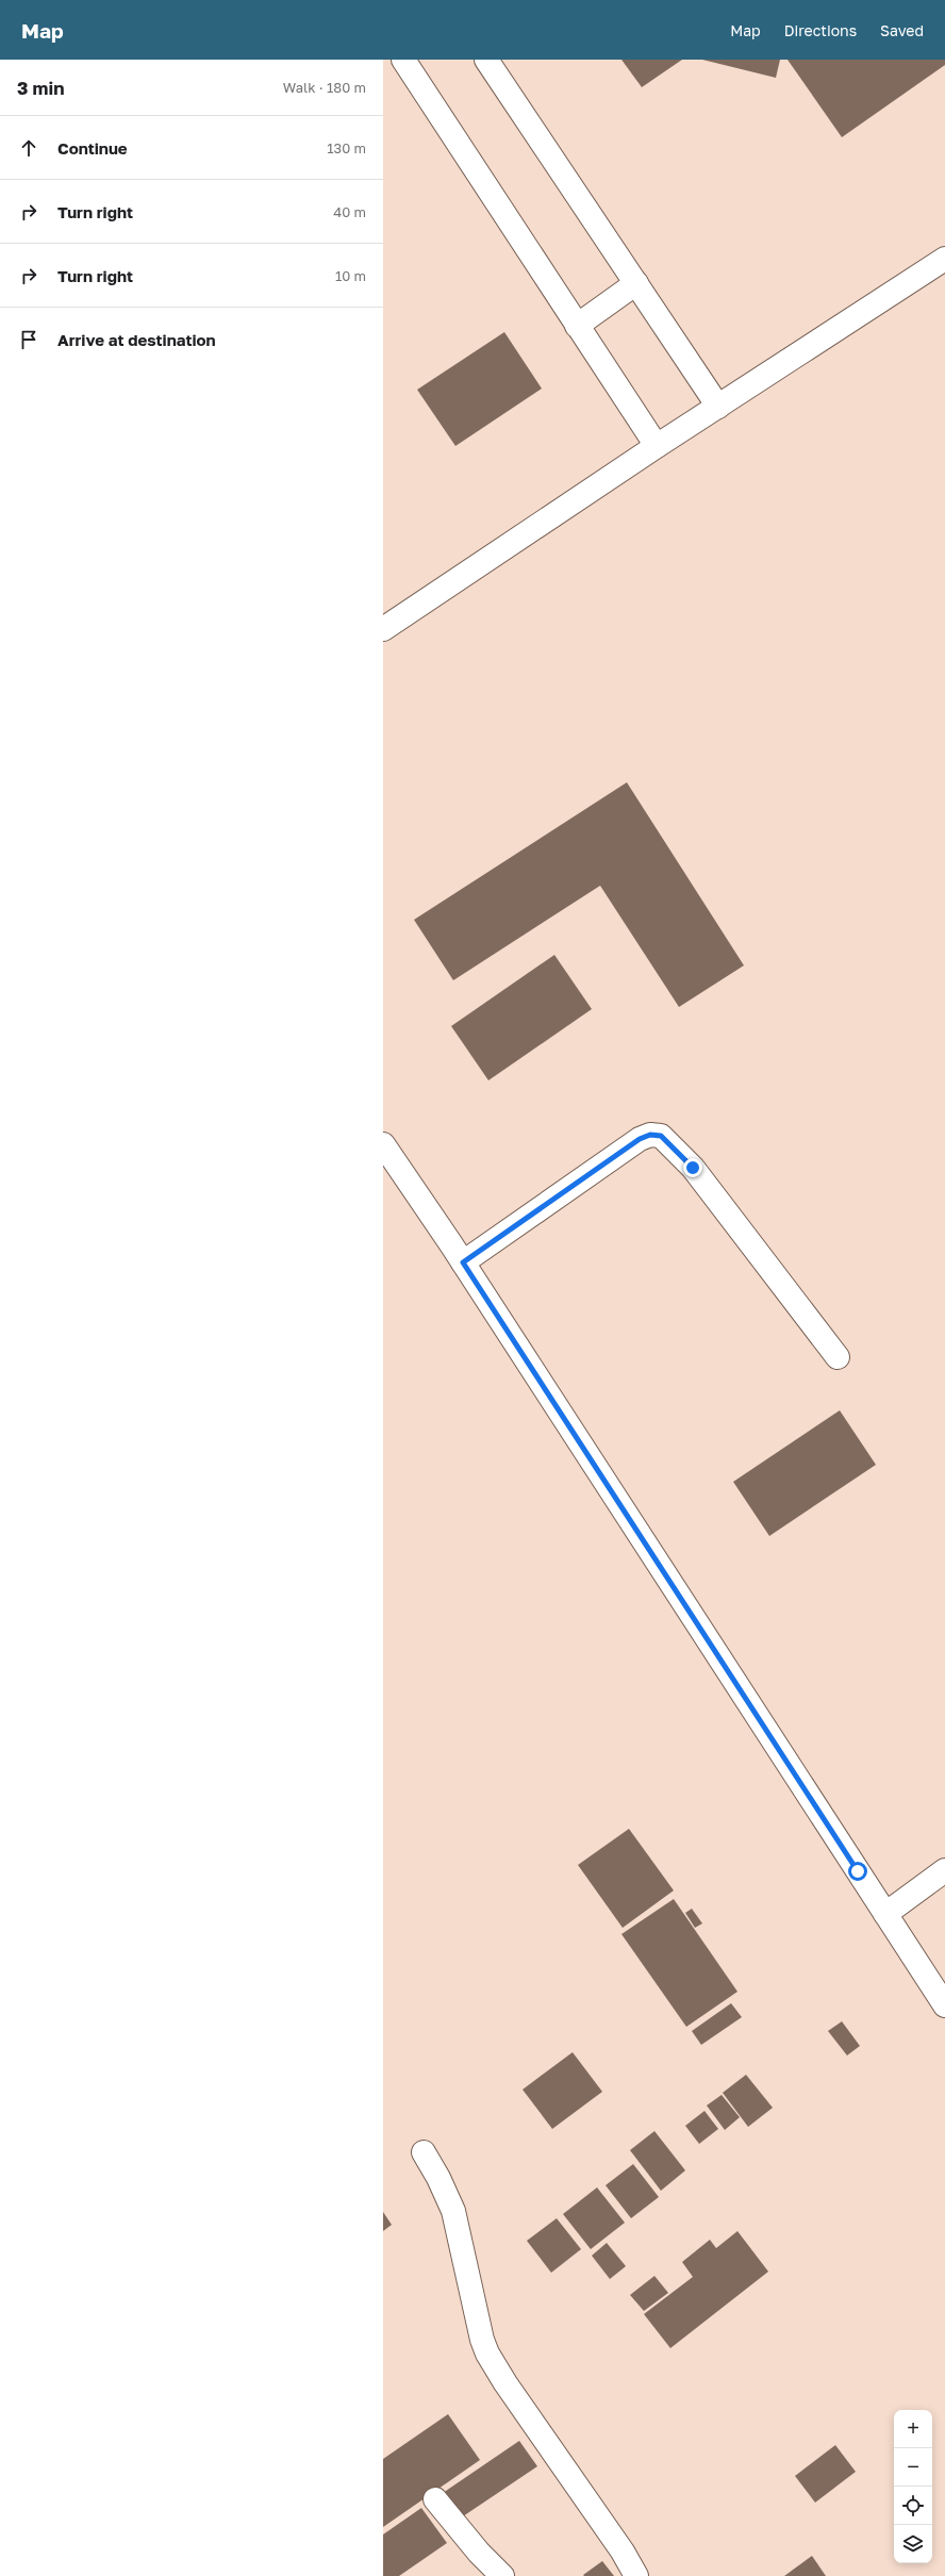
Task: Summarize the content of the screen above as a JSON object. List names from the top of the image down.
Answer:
{
  "page": {
    "header": "Map",
    "nav": ["Map", "Directions", "Saved"],
    "heading": ["3 min", "Walk · 180 m"],
    "list": [
      ["Continue", "130 m"],
      ["Turn right", "40 m"],
      ["Turn right", "10 m"],
      "Arrive at destination"
    ],
    "map_buttons": ["+", "−"]
  }
}
